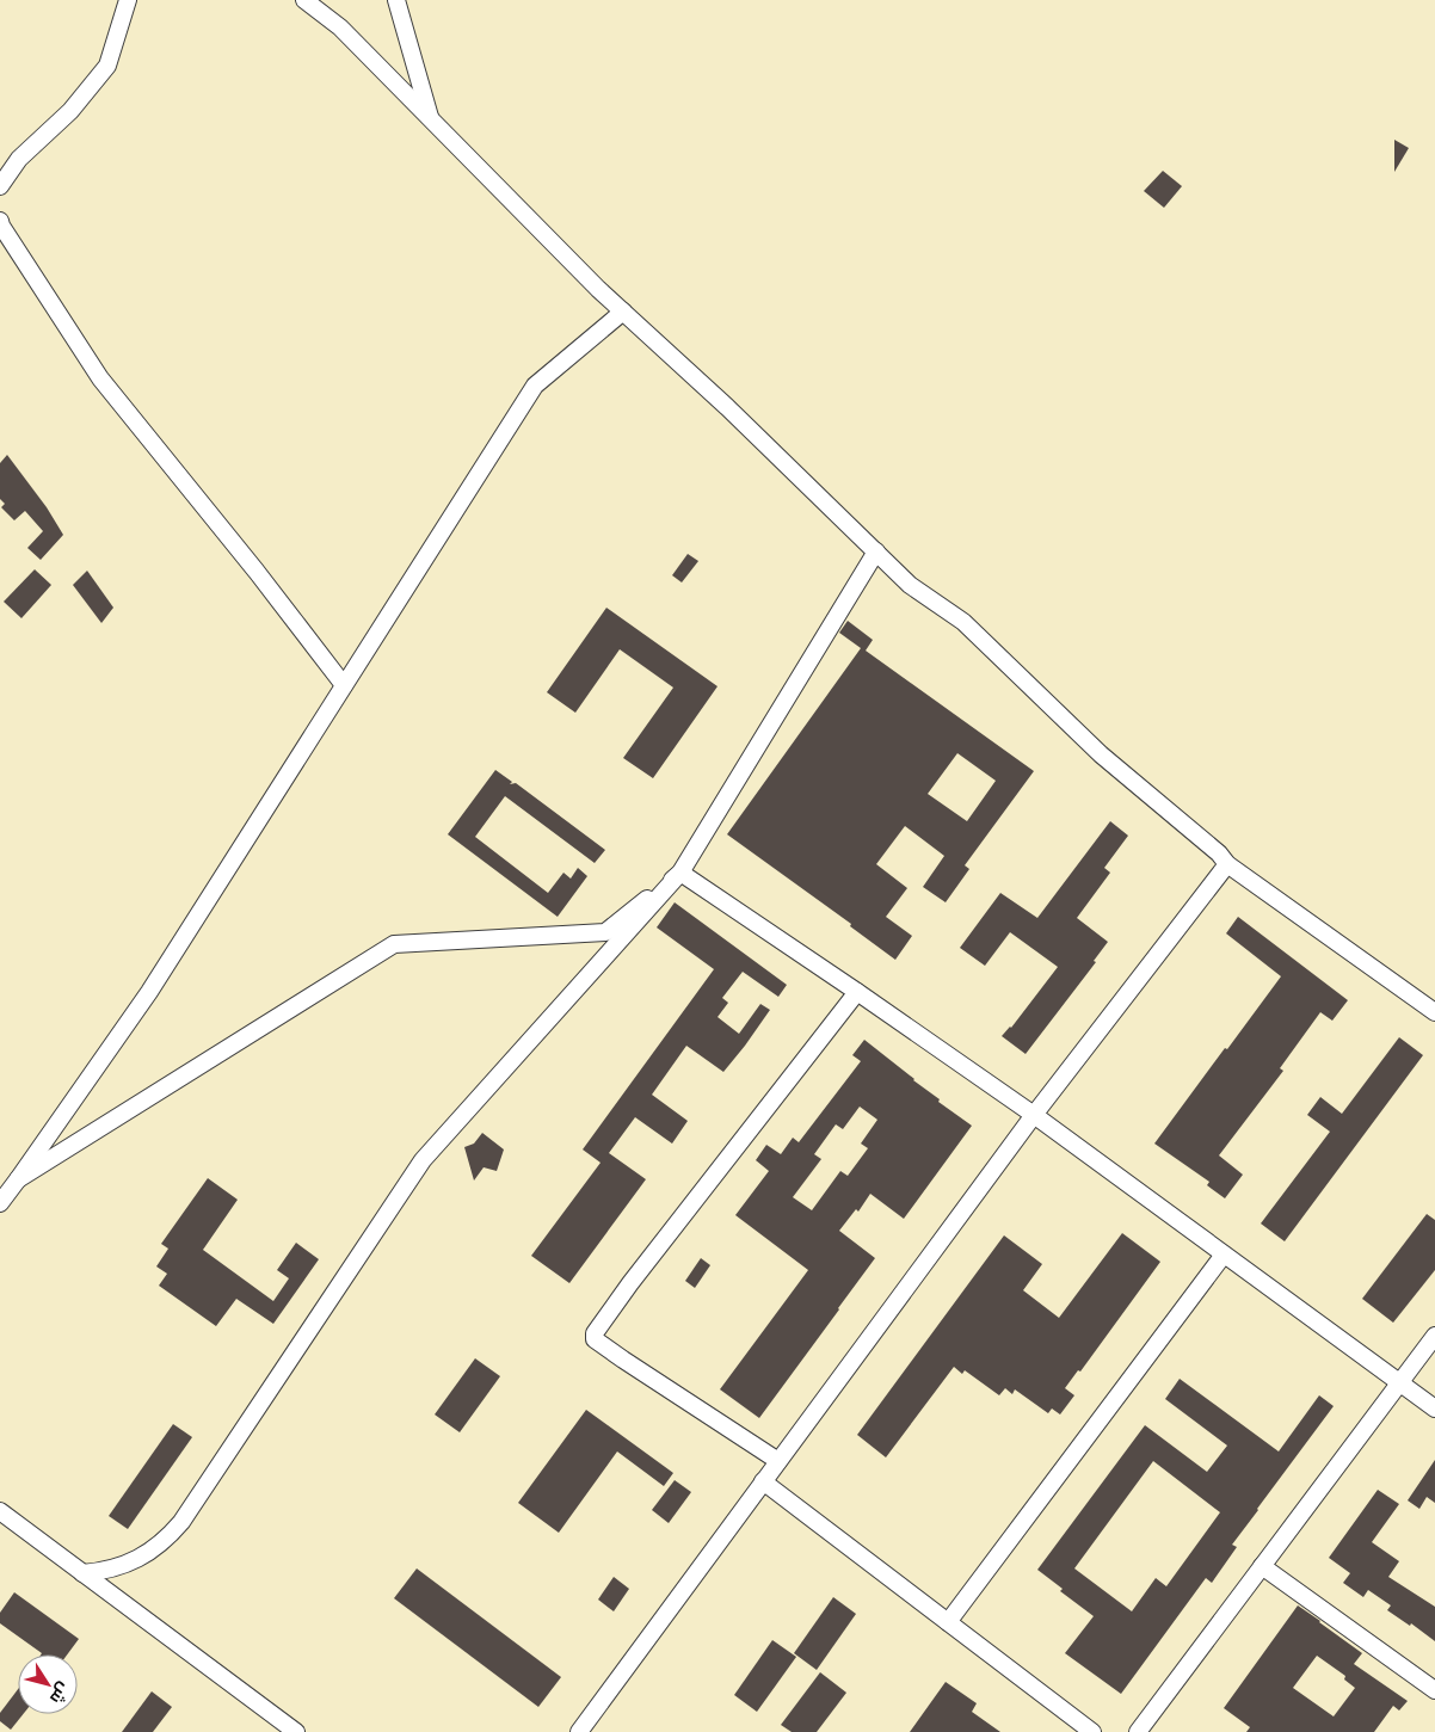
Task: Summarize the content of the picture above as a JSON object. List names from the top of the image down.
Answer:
{
  "north": "bottom right"
}
